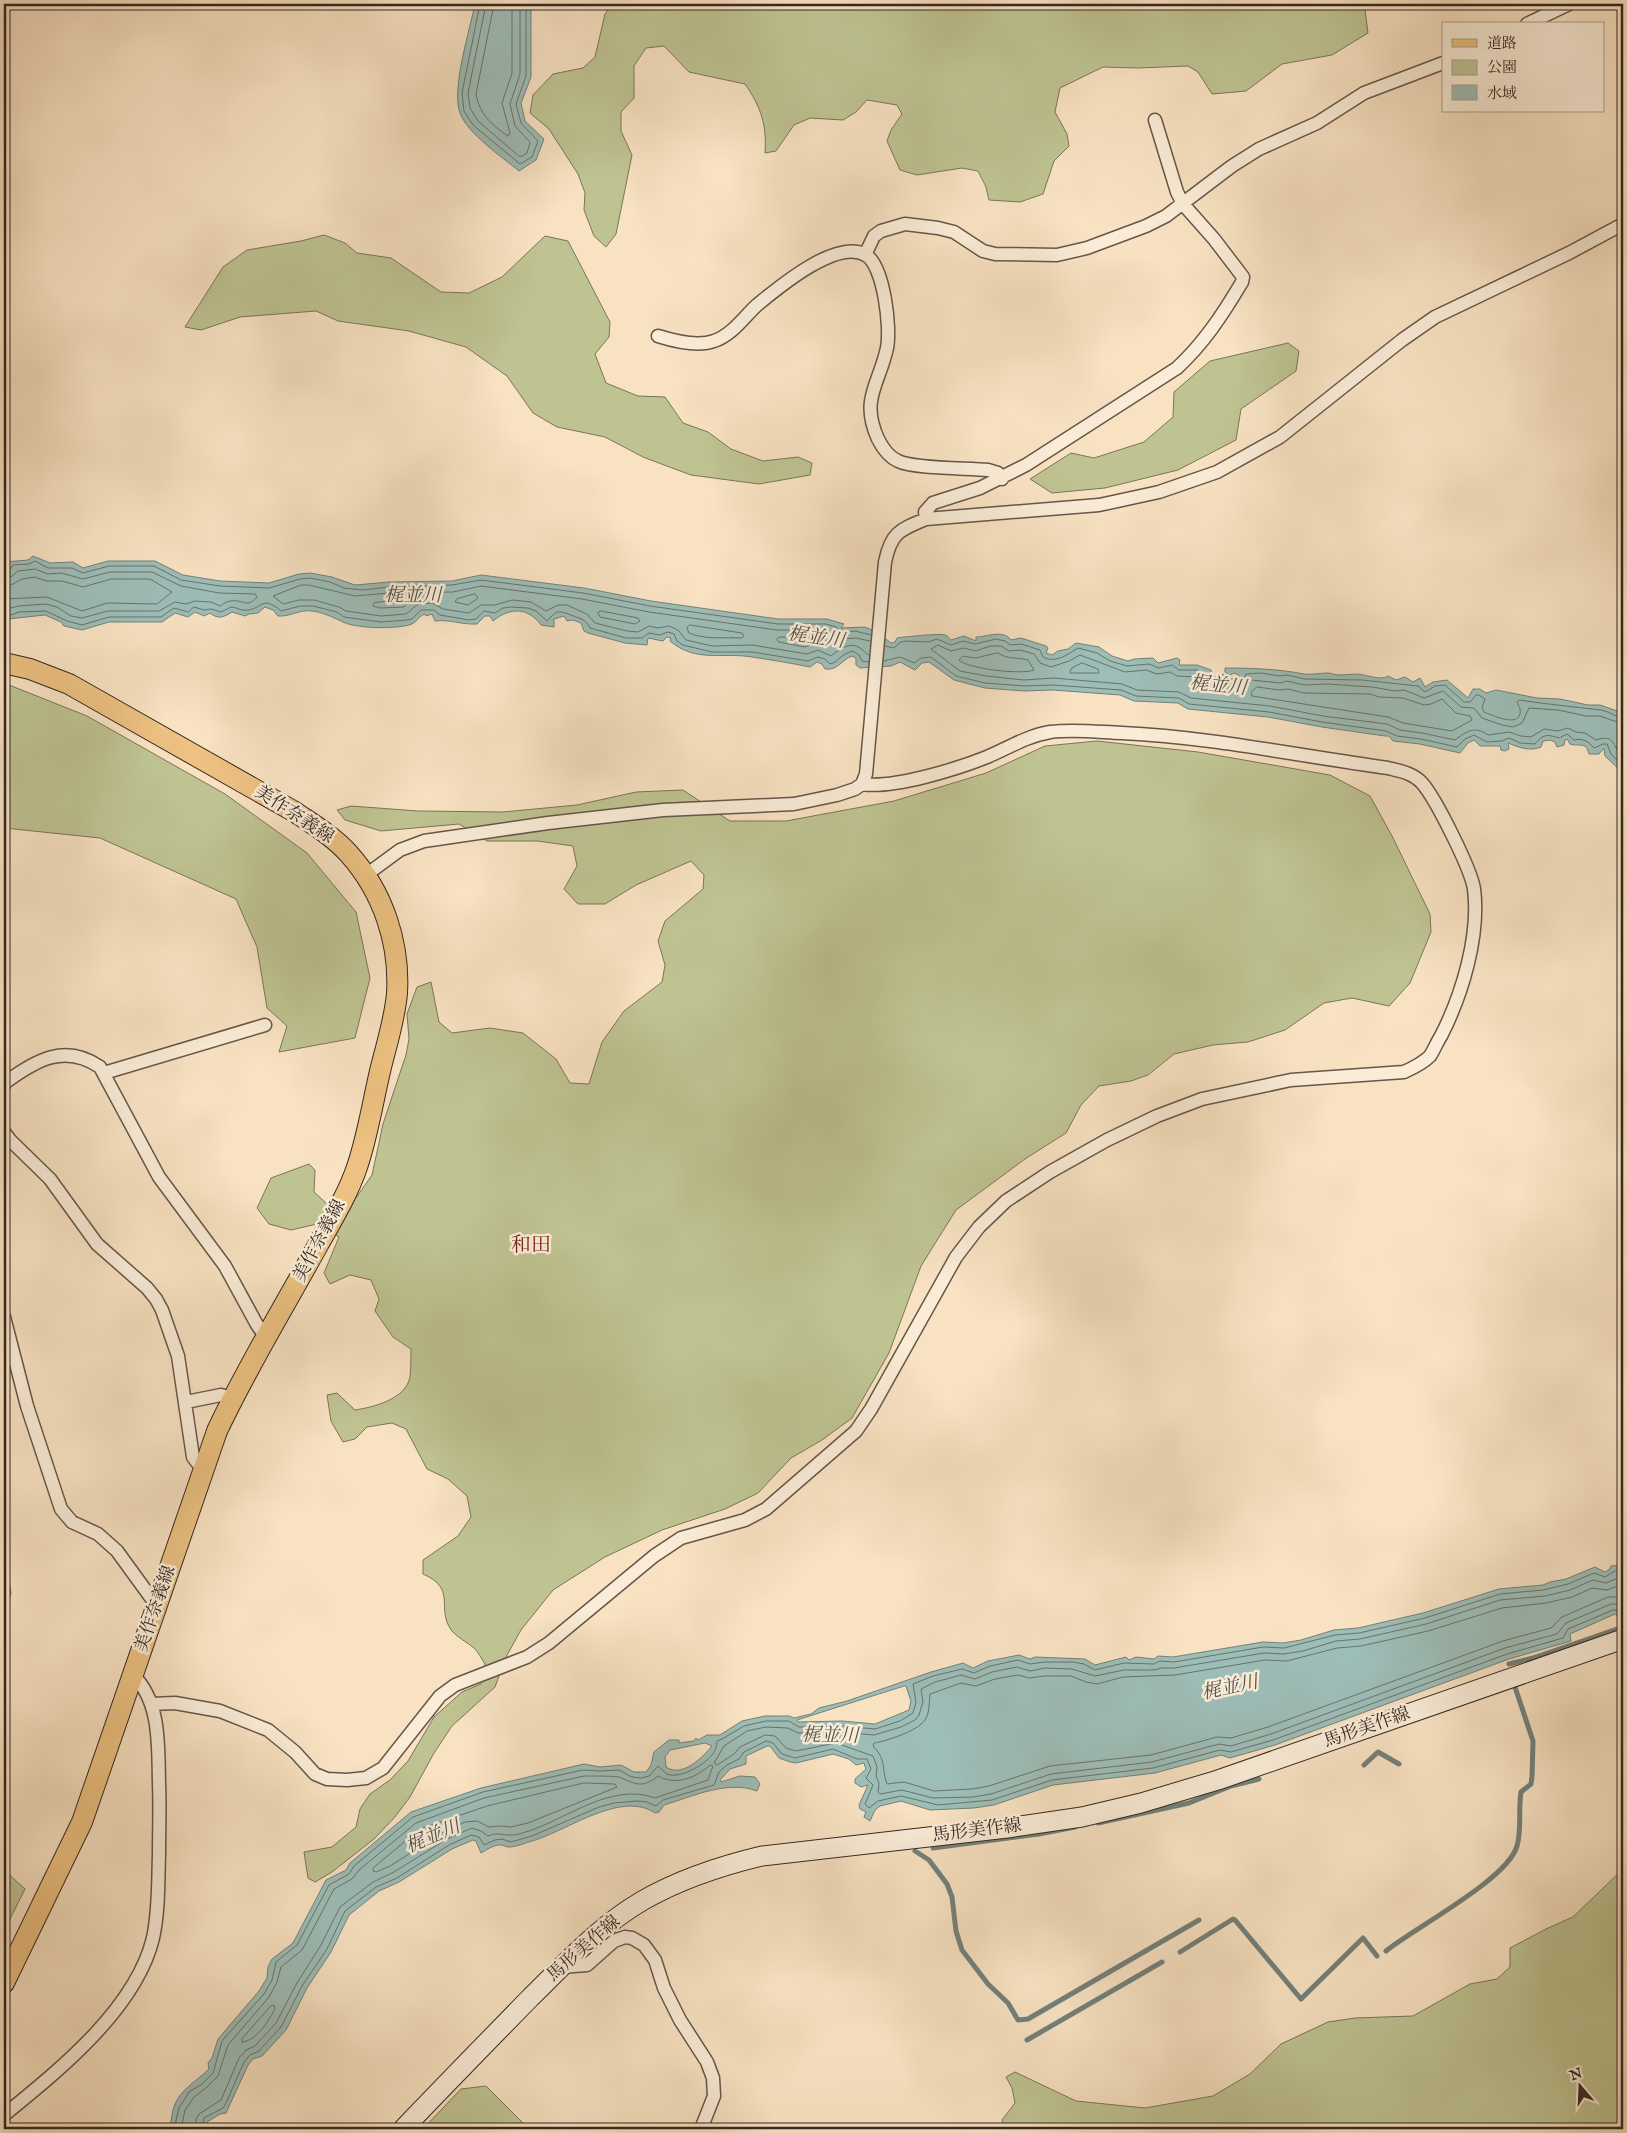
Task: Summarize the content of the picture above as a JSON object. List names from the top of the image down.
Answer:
{
  "streets": {
    "main road": ["美作奈義線", "馬形美作線"]
  },
  "districts": ["和田"],
  "water": ["梶並川"],
  "legend": ["道路", "公園", "水域"],
  "north": "top"
}
